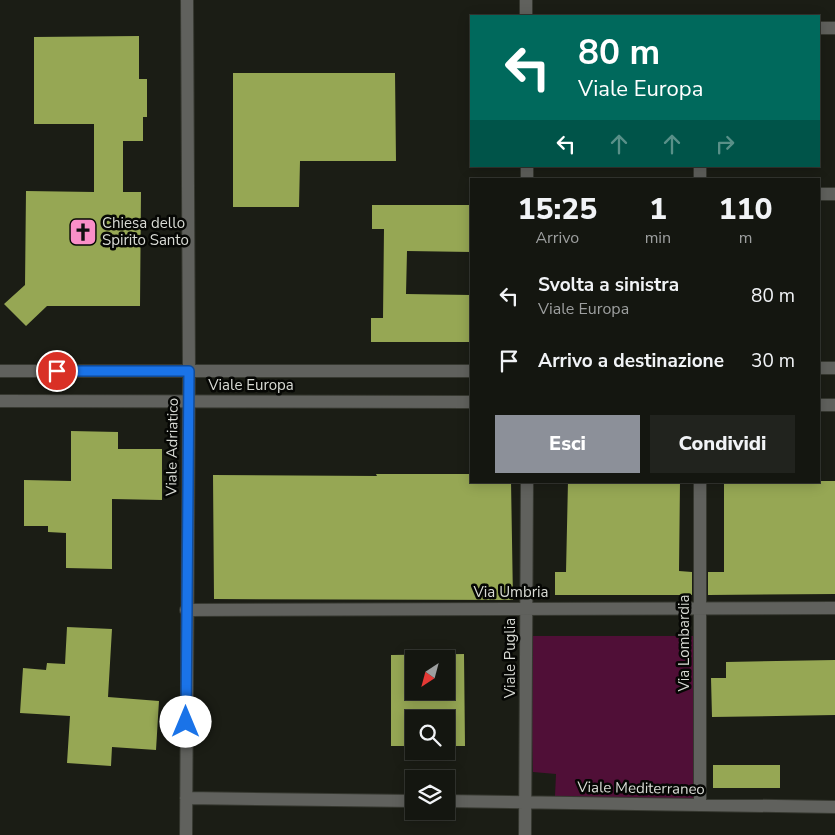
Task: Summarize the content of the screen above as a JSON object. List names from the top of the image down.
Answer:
{
  "streets": {
    "street": [
      "Viale Europa",
      "Viale Adriatico",
      "Via Umbria",
      "Via Lombardia",
      "Viale Puglia",
      "Viale Mediterraneo"
    ]
  },
  "crossings": [
    ["Viale Europa", "Viale Adriatico"],
    ["Viale Adriatico", "Via Umbria"],
    ["Via Umbria", "Via Lombardia"],
    ["Via Umbria", "Viale Puglia"],
    ["Via Lombardia", "Viale Mediterraneo"],
    ["Viale Puglia", "Viale Mediterraneo"]
  ],
  "places": {
    "church": ["Chiesa dello Spirito Santo"]
  },
  "north": "bottom left",
  "page": {
    "turn": ["80 m", "Viale Europa"],
    "eta": [
      "15:25",
      "Arrivo",
      "1",
      "min",
      "110",
      "m"
    ],
    "list": [
      {
        "name": "Svolta a sinistra",
        "note": "Viale Europa",
        "value": "80 m"
      },
      {
        "name": "Arrivo a destinazione",
        "value": "30 m"
      }
    ],
    "buttons": ["Esci", "Condividi"]
  }
}
